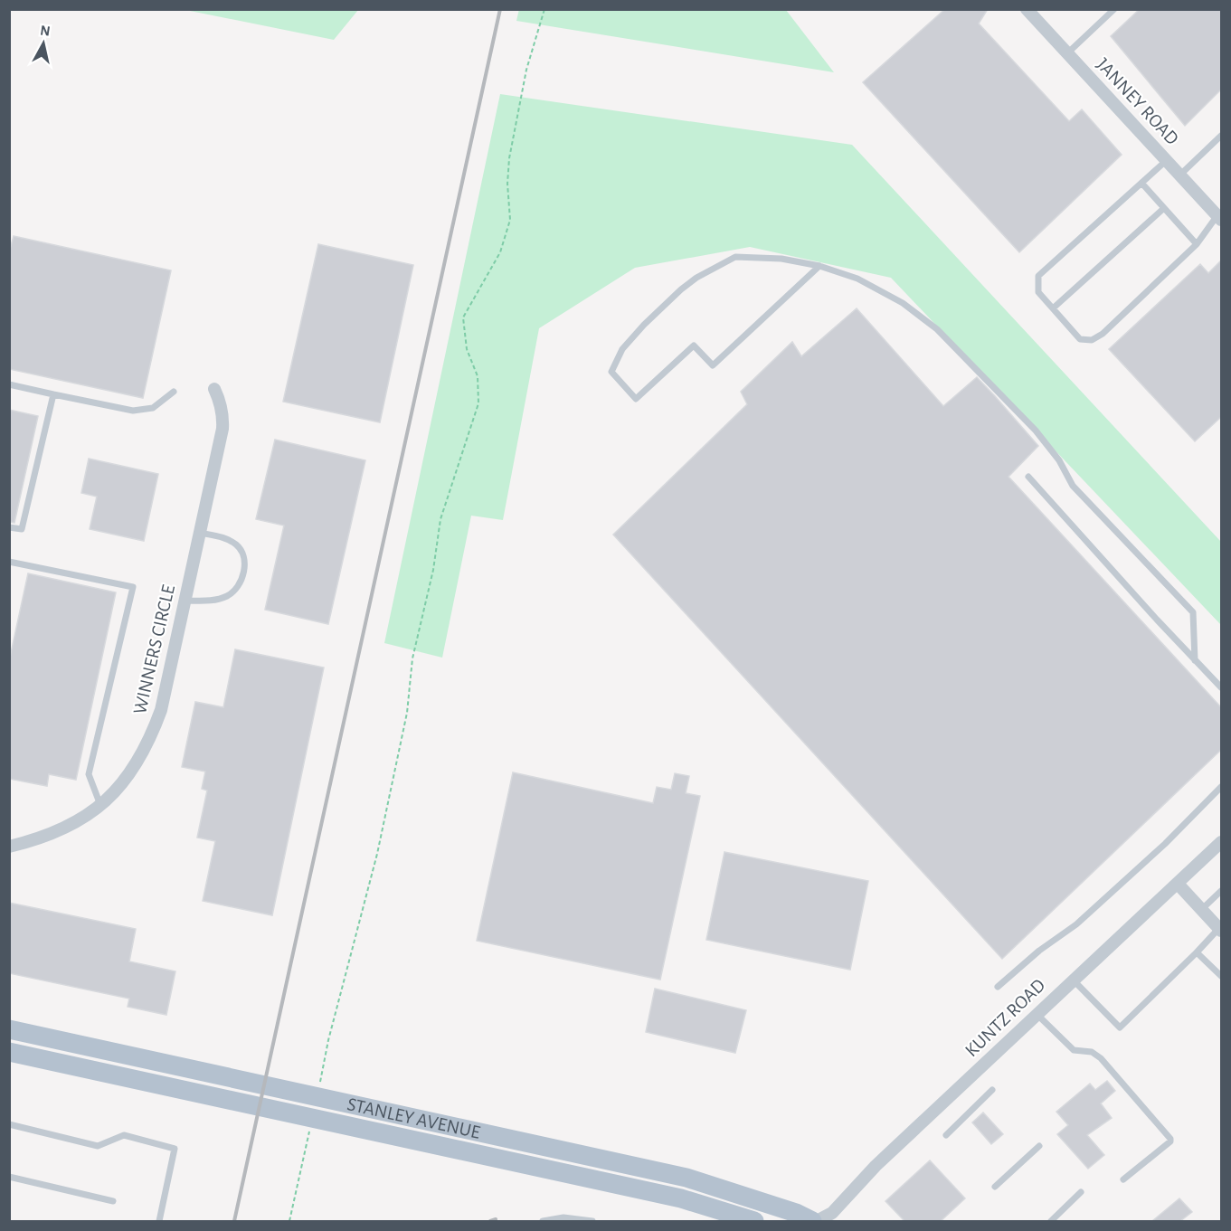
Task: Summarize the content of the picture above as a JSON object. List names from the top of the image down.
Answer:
{
  "streets": {
    "main road": ["STANLEY AVENUE"],
    "street": ["JANNEY ROAD", "WINNERS CIRCLE", "KUNTZ ROAD"]
  },
  "north": "top"
}
